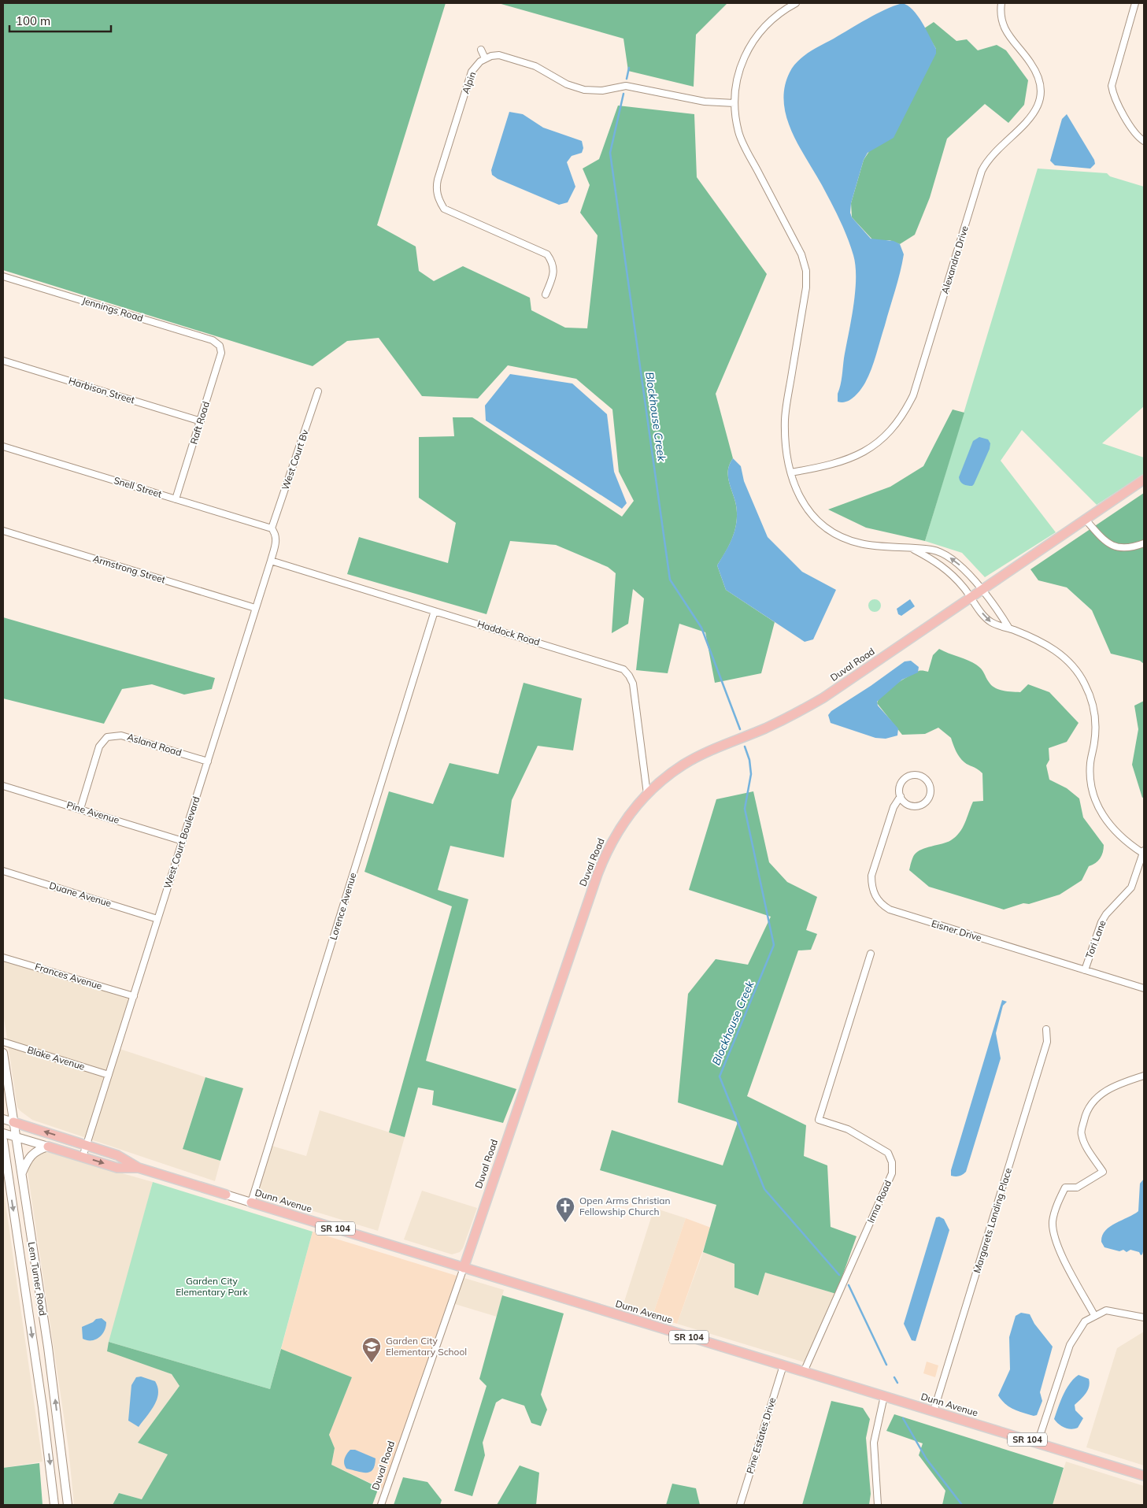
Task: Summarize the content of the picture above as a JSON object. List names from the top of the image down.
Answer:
{
  "streets": {
    "main road": [
      "Duval Road",
      "Dunn Avenue",
      "SR 104",
      "Lem Turner Road"
    ],
    "street": [
      "Alpin",
      "Alexandra Drive",
      "Jennings Road",
      "Harbison Street",
      "Raft Road",
      "West Court Bv",
      "Snell Street",
      "Armstrong Street",
      "Haddock Road",
      "Asland Road",
      "Pine Avenue",
      "West Court Boulevard",
      "Duane Avenue",
      "Lorence Avenue",
      "Eisner Drive",
      "Tori Lane",
      "Frances Avenue",
      "Blake Avenue",
      "Irma Road",
      "Margarets Landing Place",
      "Pine Estates Drive"
    ]
  },
  "crossings": [
    ["Jennings Road", "Raft Road"],
    ["Harbison Street", "Raft Road"],
    ["Raft Road", "Snell Street"],
    ["West Court Bv", "Snell Street"],
    ["West Court Bv", "West Court Boulevard"],
    ["Snell Street", "West Court Boulevard"],
    ["Armstrong Street", "West Court Boulevard"],
    ["Haddock Road", "Duval Road"],
    ["Haddock Road", "West Court Boulevard"],
    ["Haddock Road", "Lorence Avenue"],
    ["Duval Road", "Dunn Avenue"],
    ["Asland Road", "Pine Avenue"],
    ["Asland Road", "West Court Boulevard"],
    ["Pine Avenue", "West Court Boulevard"],
    ["West Court Boulevard", "Duane Avenue"],
    ["West Court Boulevard", "Frances Avenue"],
    ["West Court Boulevard", "Blake Avenue"],
    ["West Court Boulevard", "Dunn Avenue"],
    ["Lorence Avenue", "Dunn Avenue"],
    ["Eisner Drive", "Tori Lane"],
    ["Dunn Avenue", "Irma Road"],
    ["Dunn Avenue", "Margarets Landing Place"],
    ["Dunn Avenue", "Lem Turner Road"],
    ["Dunn Avenue", "Pine Estates Drive"]
  ],
  "water": ["Blockhouse Creek"],
  "parks": ["Garden City Elementary Park"],
  "places": {
    "church": ["Open Arms Christian Fellowship Church"],
    "school or university": ["Garden City Elementary School"]
  },
  "scale_bar": "100 m"
}
